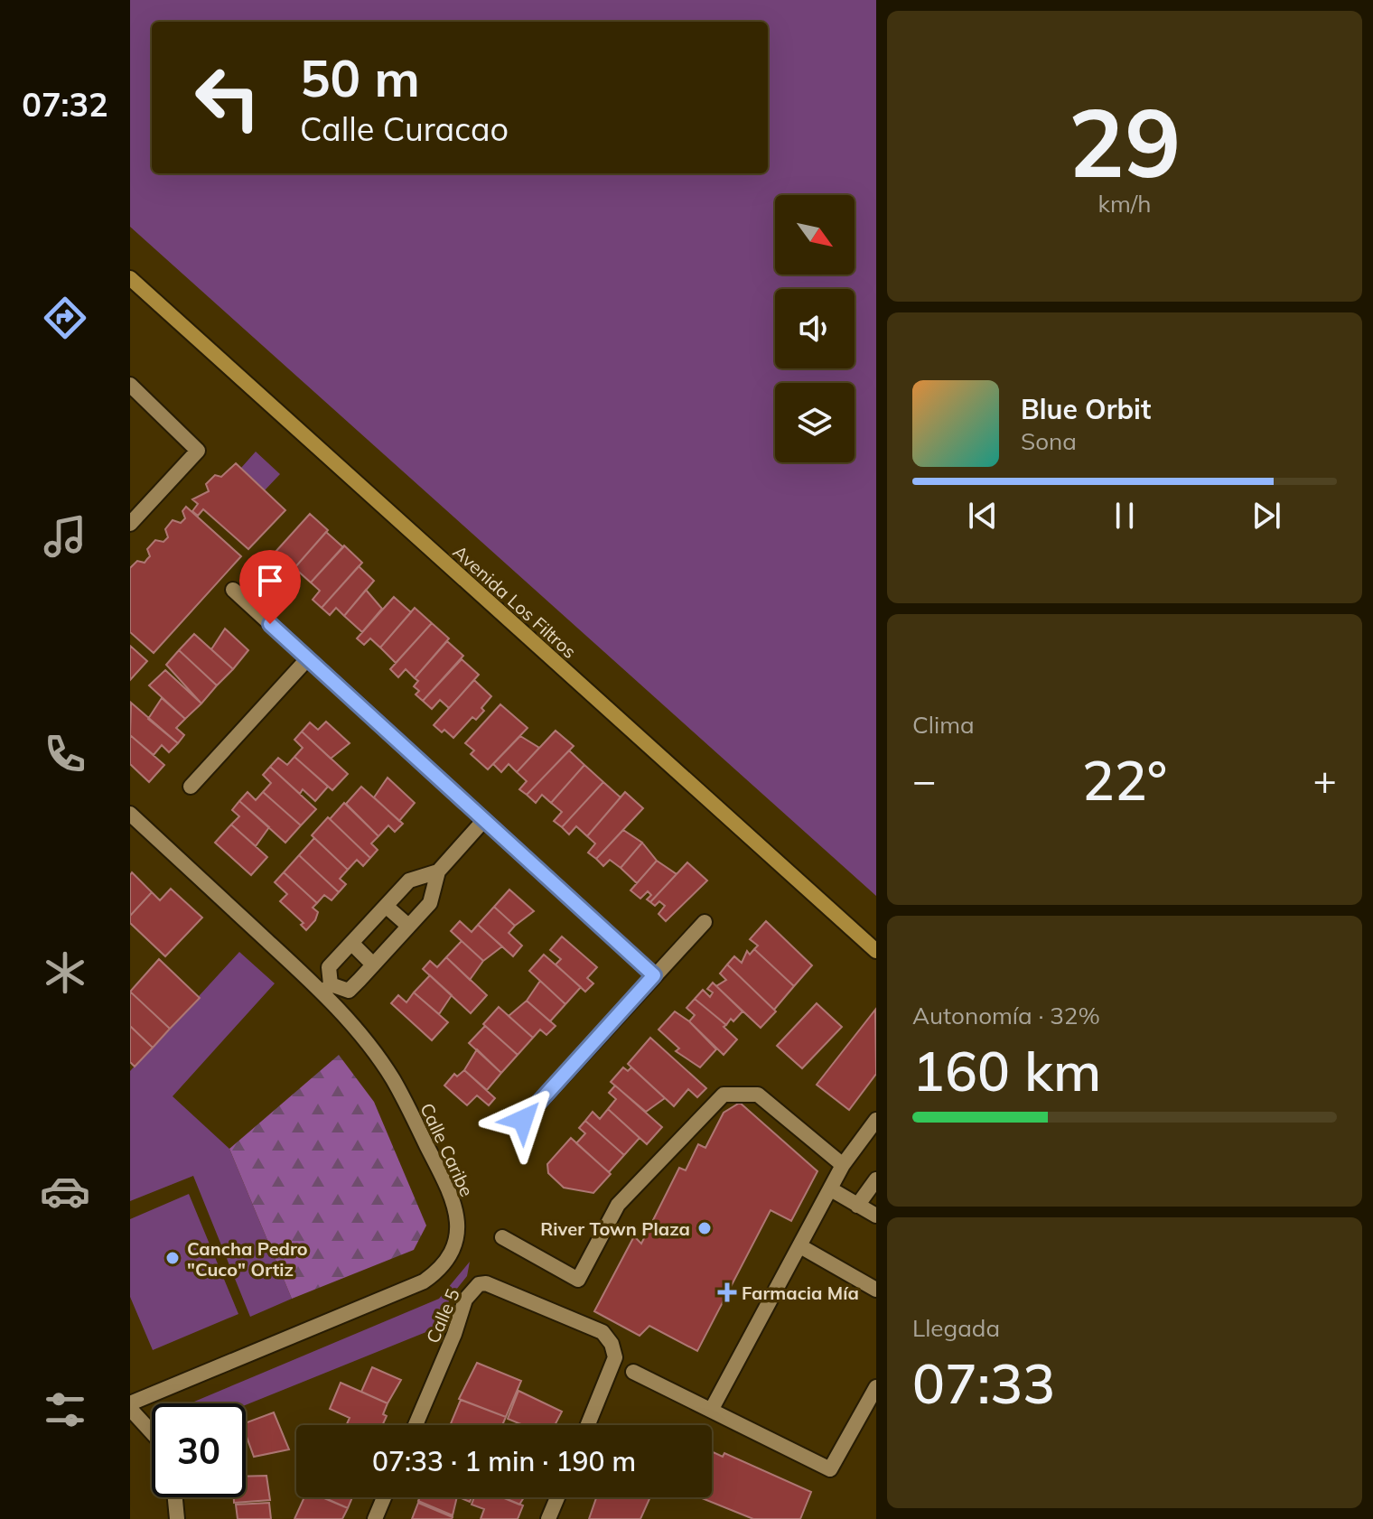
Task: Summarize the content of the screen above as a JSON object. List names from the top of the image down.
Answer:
{
  "streets": {
    "main road": ["Avenida Los Filtros"],
    "street": ["Calle Caribe", "Calle 5"]
  },
  "places": {
    "other": ["River Town Plaza", "Cancha Pedro \"Cuco\" Ortiz"],
    "health": ["Farmacia Mía"]
  },
  "north": "bottom right",
  "page": {
    "tabs": "07:32",
    "tile": [
      ["29", "km/h"],
      "Clima",
      ["Autonomía · 32%", "160 km"],
      ["Llegada", "07:33"]
    ],
    "turn": ["50 m", "Calle Curacao"],
    "song": ["Blue Orbit", "Sona"],
    "heat": ["−", "22°", "+"],
    "limit": "30",
    "trip": "07:33 · 1 min · 190 m"
  }
}
